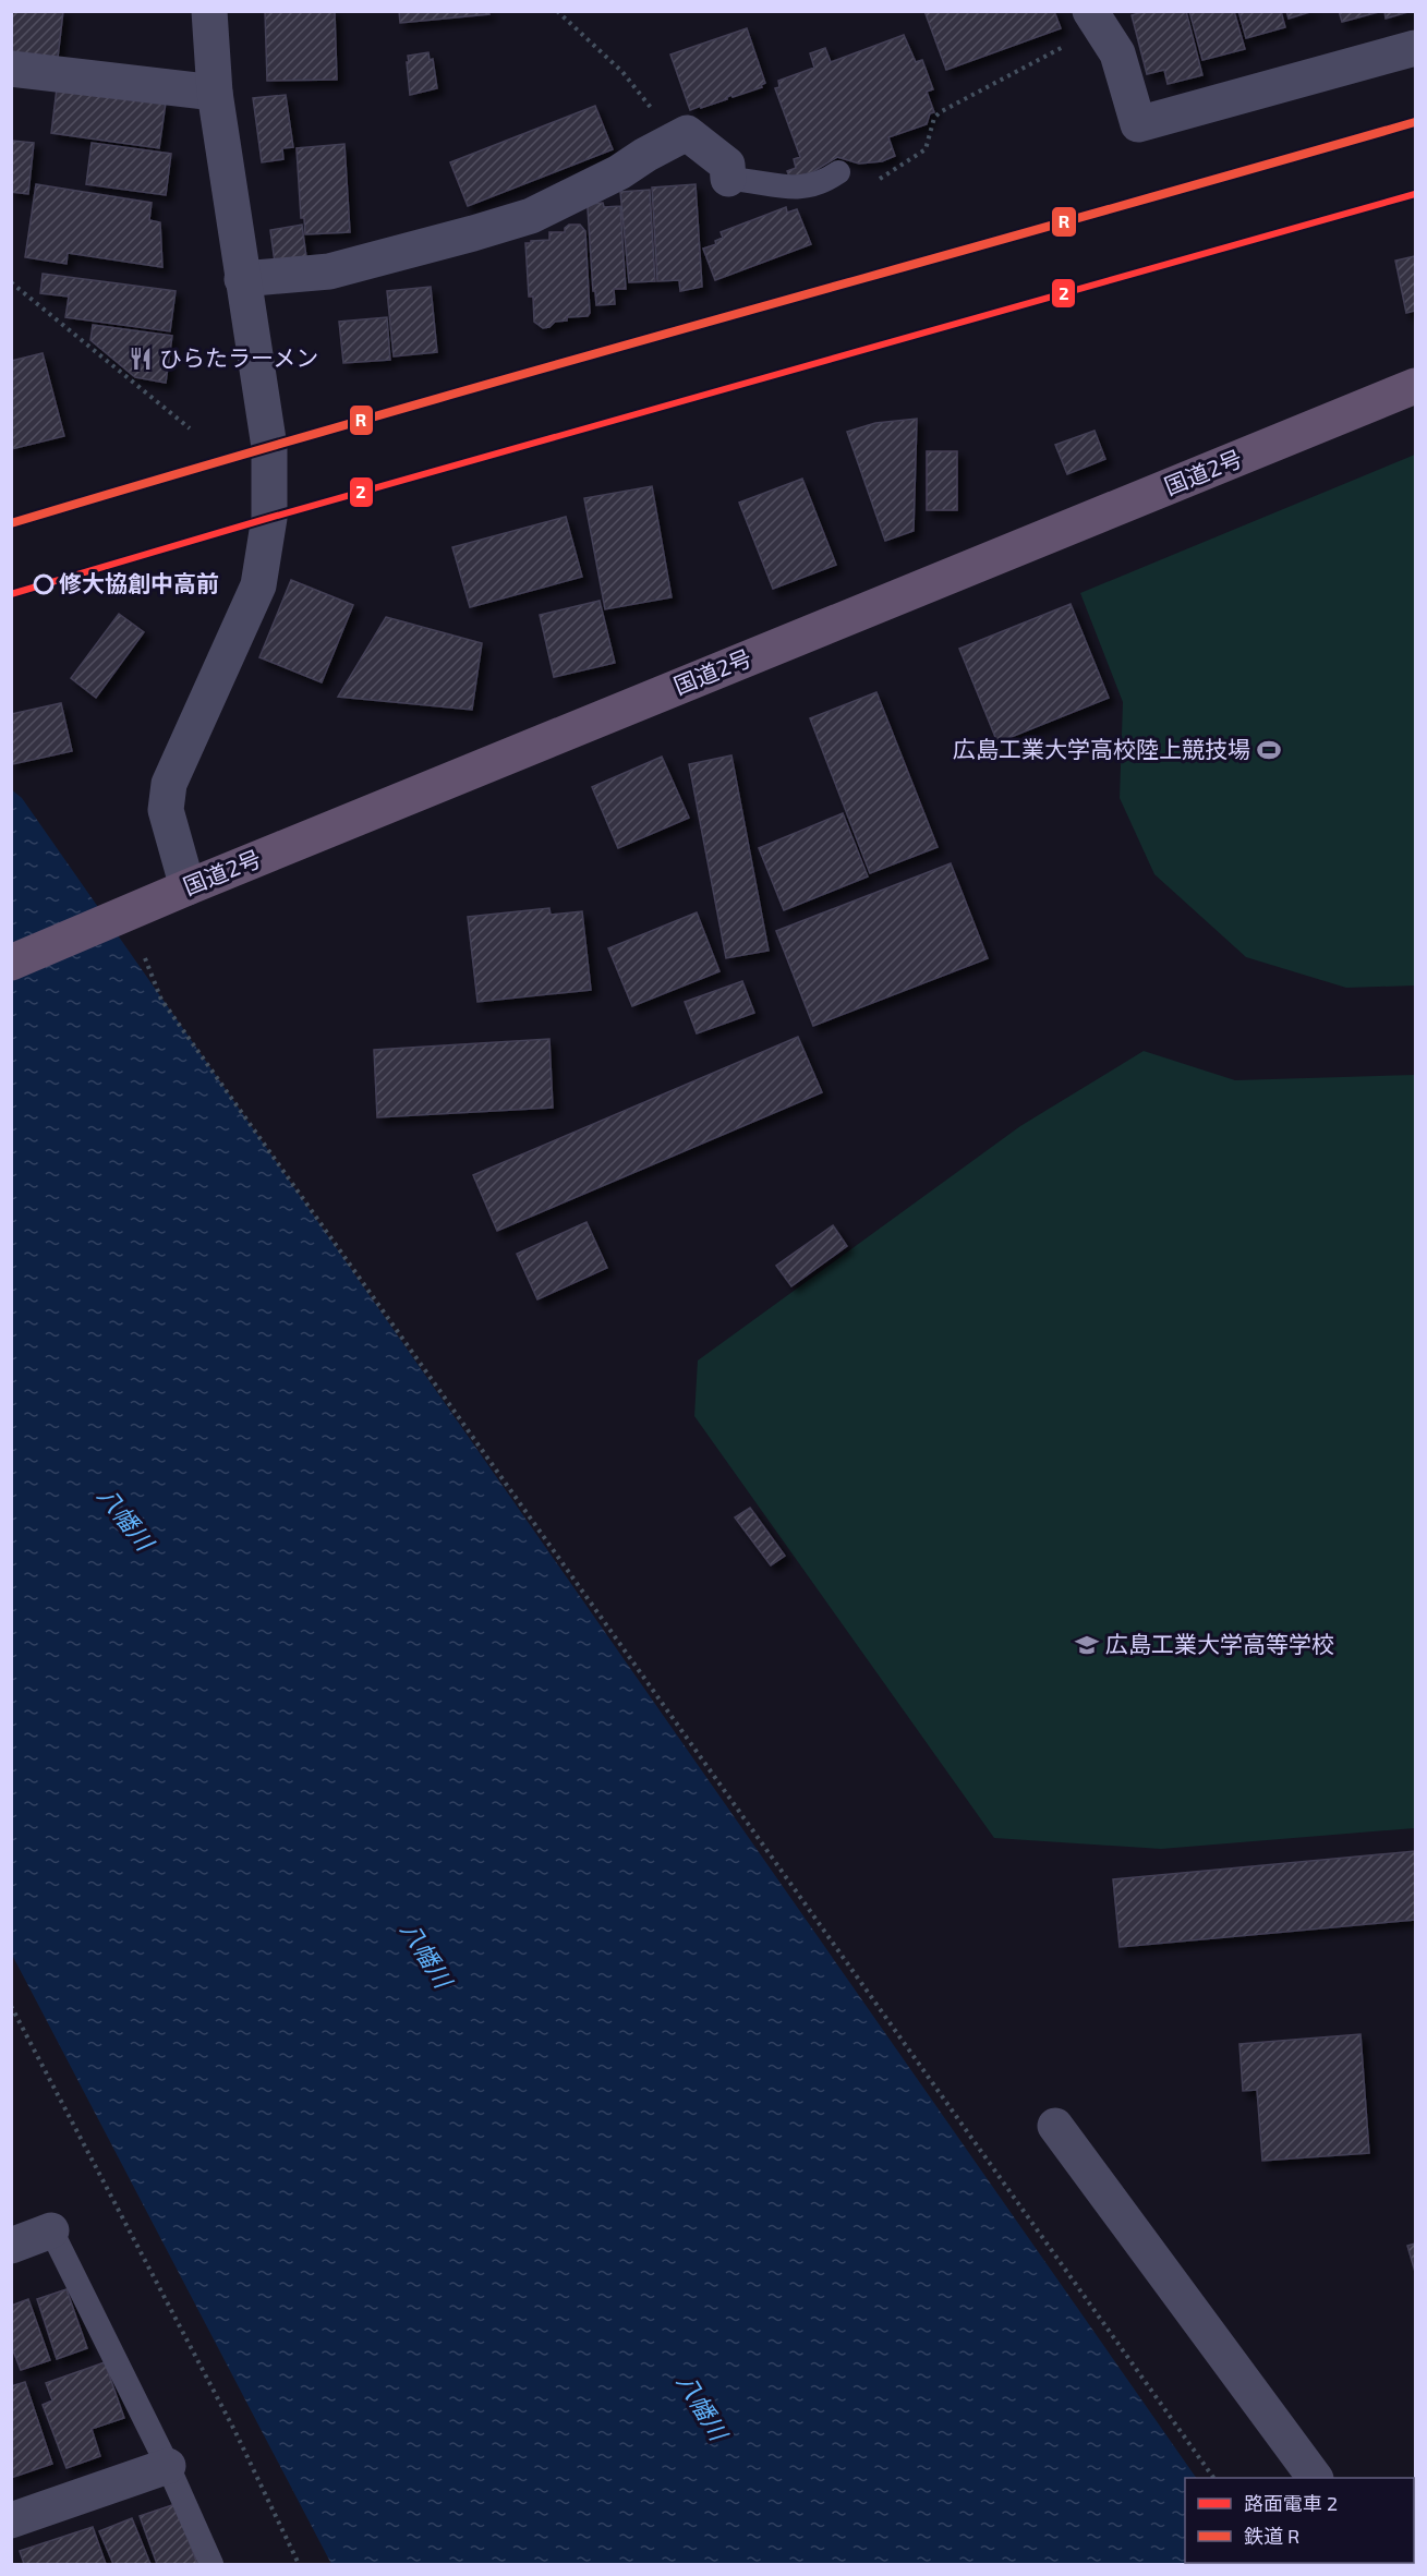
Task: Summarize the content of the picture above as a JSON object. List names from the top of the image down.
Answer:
{
  "streets": {
    "highway": ["国道2号"]
  },
  "water": ["八幡川"],
  "places": {
    "restaurant": ["ひらたラーメン"],
    "other": ["修大協創中高前"],
    "sports": ["広島工業大学高校陸上競技場"],
    "school or university": ["広島工業大学高等学校"]
  },
  "lines": ["rail line R", "tram line 2"],
  "legend": ["路面電車 2", "鉄道 R"]
}
